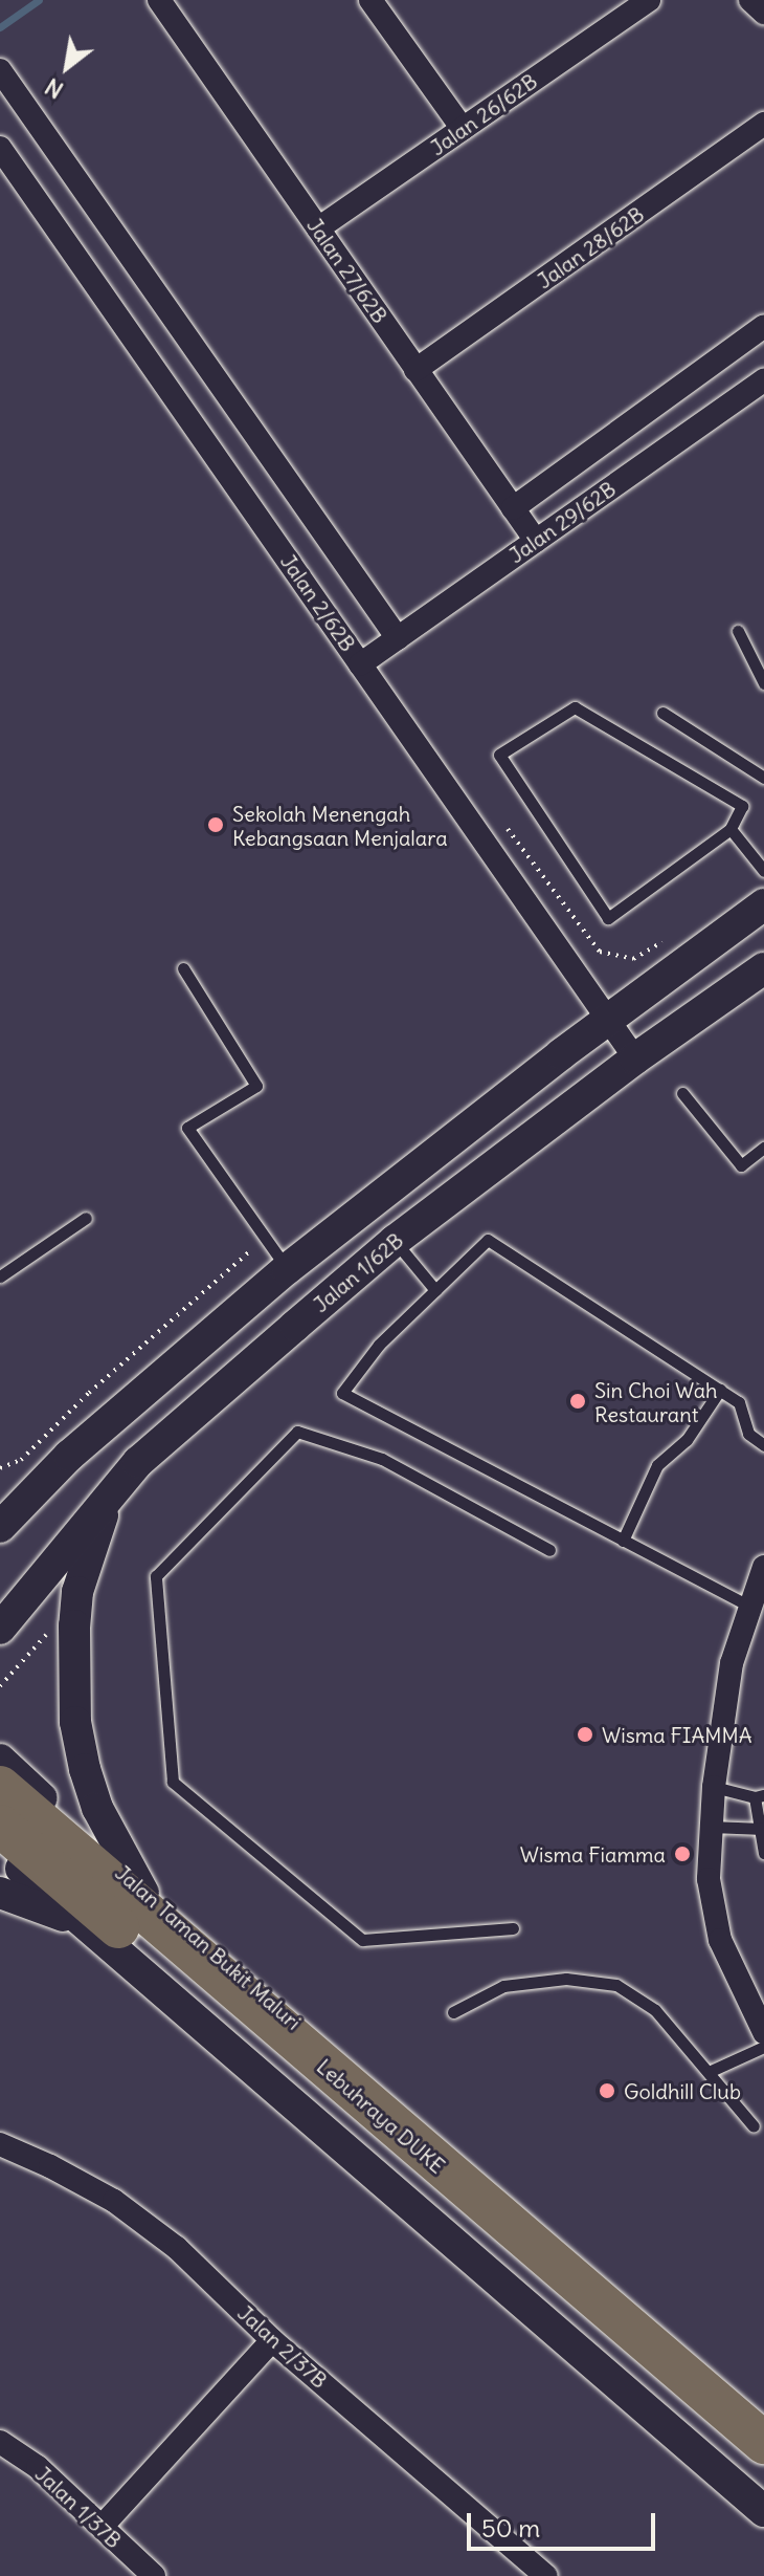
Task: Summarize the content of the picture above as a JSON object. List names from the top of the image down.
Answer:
{
  "streets": {
    "highway": ["Lebuhraya DUKE"],
    "main road": ["Jalan 1/62B", "Jalan Taman Bukit Maluri"],
    "street": [
      "Jalan 26/62B",
      "Jalan 28/62B",
      "Jalan 27/62B",
      "Jalan 29/62B",
      "Jalan 2/62B",
      "Jalan 2/37B",
      "Jalan 1/37B"
    ]
  },
  "crossings": [
    ["Jalan 26/62B", "Jalan 27/62B"],
    ["Jalan 28/62B", "Jalan 27/62B"],
    ["Jalan 27/62B", "Jalan 29/62B"],
    ["Jalan 29/62B", "Jalan 2/62B"],
    ["Jalan 2/62B", "Jalan 1/62B"]
  ],
  "places": [
    "Sekolah Menengah Kebangsaan Menjalara",
    "Sin Choi Wah Restaurant",
    "Wisma FIAMMA",
    "Wisma Fiamma",
    "Goldhill Club"
  ],
  "scale_bar": "50 m",
  "north": "bottom left"
}
